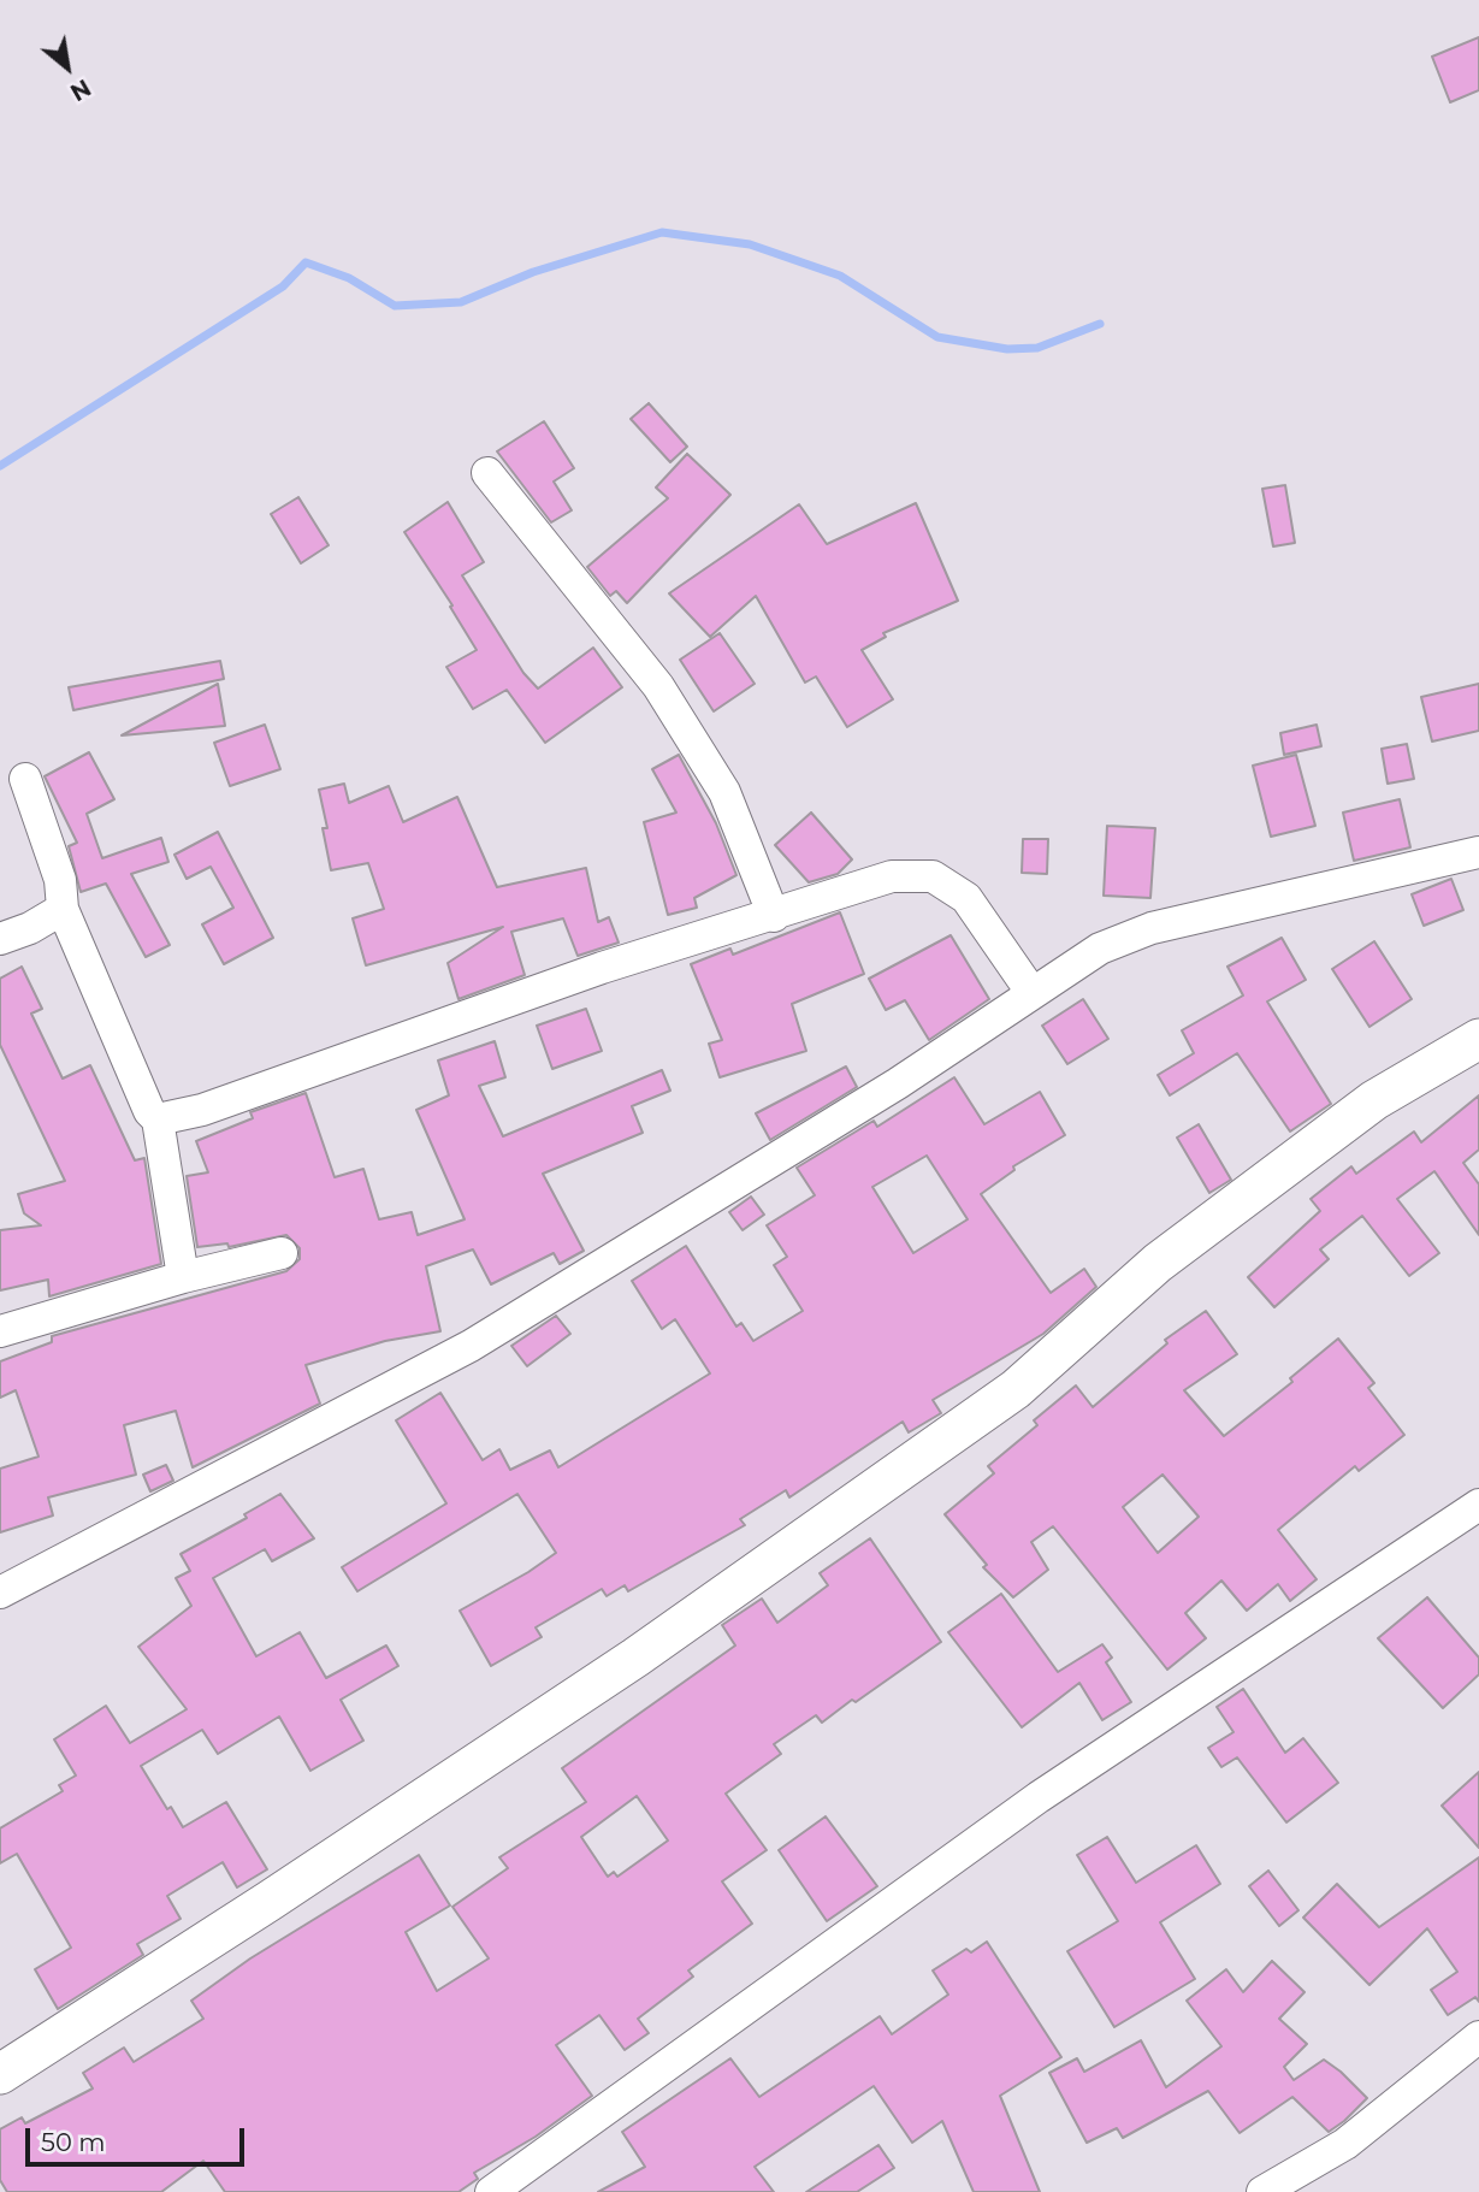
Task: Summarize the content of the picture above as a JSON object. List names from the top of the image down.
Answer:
{
  "scale_bar": "50 m",
  "north": "bottom right"
}
